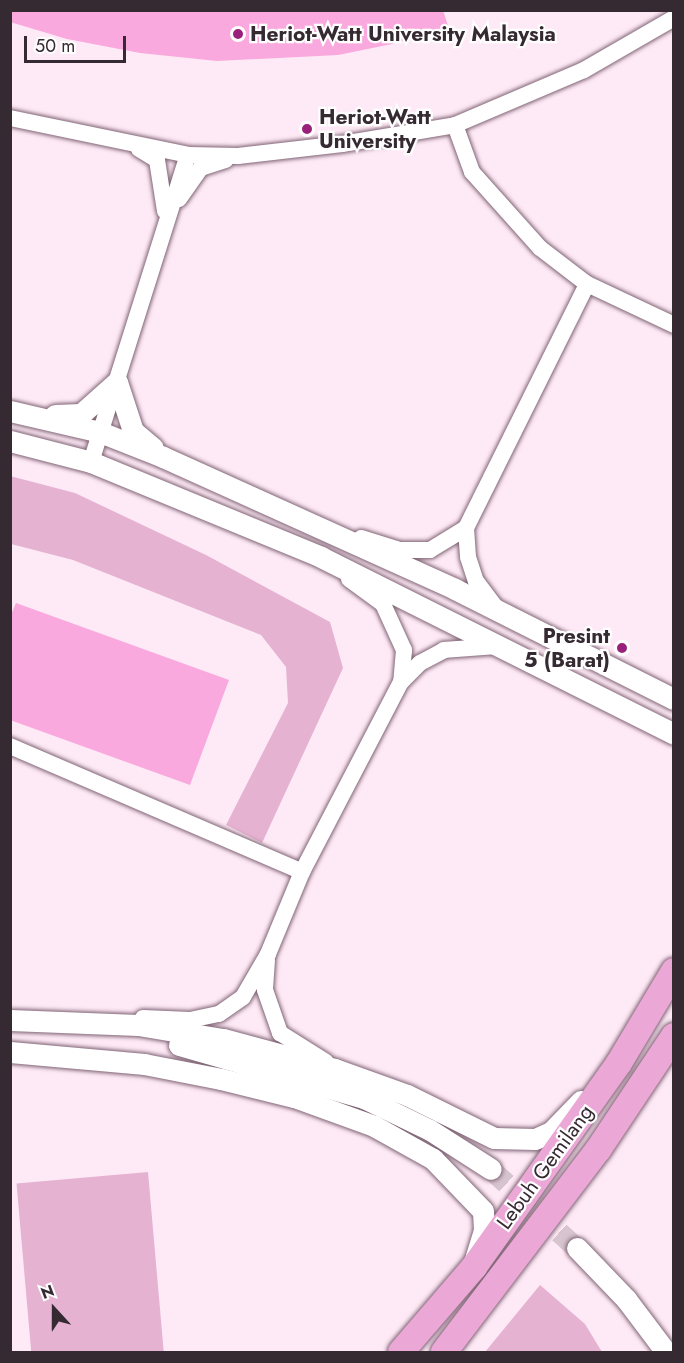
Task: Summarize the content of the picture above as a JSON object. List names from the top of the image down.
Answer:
{
  "streets": {
    "main road": ["Lebuh Gemilang"]
  },
  "places": ["Heriot-Watt University Malaysia", "Heriot-Watt University", "Presint 5 (Barat)"],
  "scale_bar": "50 m",
  "north": "top"
}
